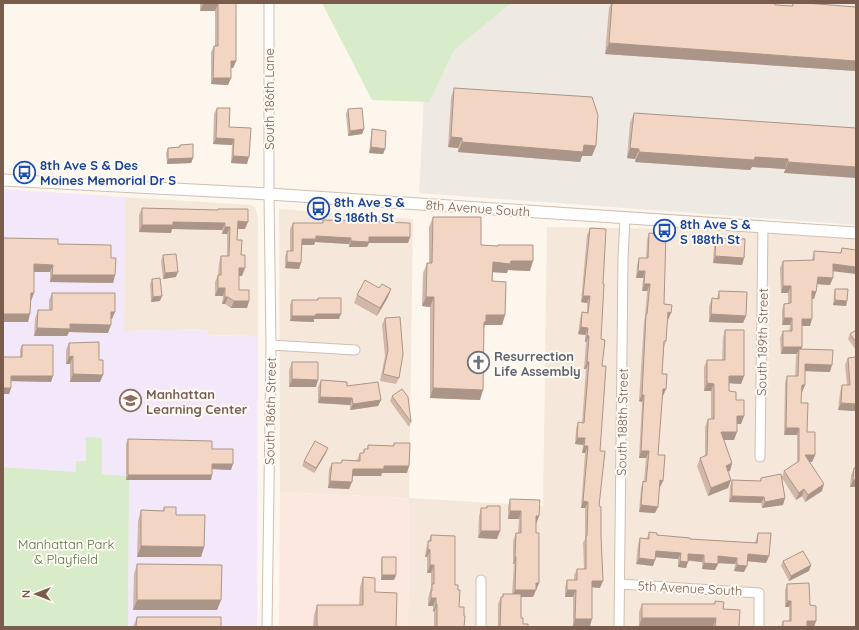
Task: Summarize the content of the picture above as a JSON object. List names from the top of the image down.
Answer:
{
  "streets": {
    "street": [
      "South 186th Lane",
      "8th Avenue South",
      "South 189th Street",
      "South 186th Street",
      "South 188th Street",
      "5th Avenue South"
    ]
  },
  "crossings": [
    ["South 186th Lane", "8th Avenue South"],
    ["South 186th Lane", "South 186th Street"],
    ["8th Avenue South", "South 189th Street"],
    ["8th Avenue South", "South 186th Street"],
    ["8th Avenue South", "South 188th Street"],
    ["South 188th Street", "5th Avenue South"]
  ],
  "parks": ["Manhattan Park & Playfield"],
  "places": {
    "bus stop": ["8th Ave S & Des Moines Memorial Dr S", "8th Ave S & S 186th St", "8th Ave S & S 188th St"],
    "church": ["Resurrection Life Assembly"],
    "school or university": ["Manhattan Learning Center"]
  },
  "north": "left"
}
